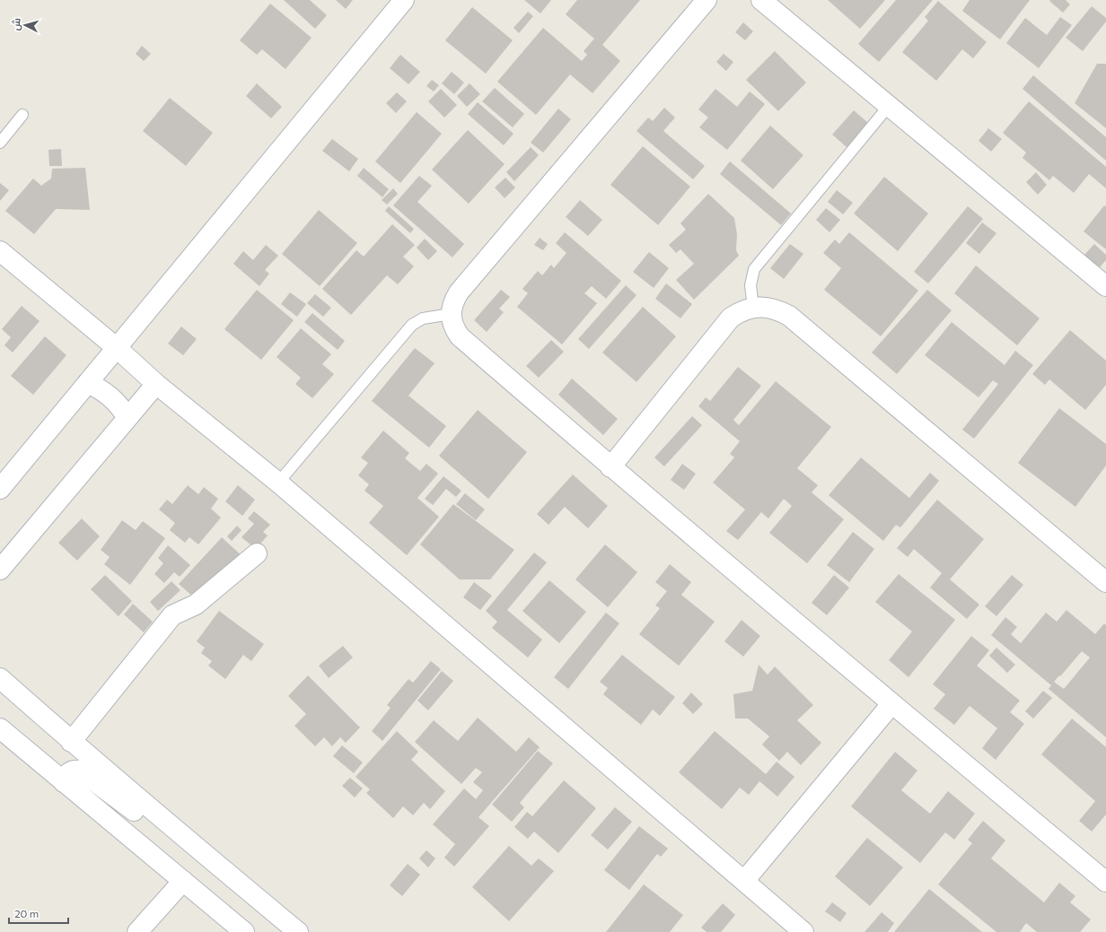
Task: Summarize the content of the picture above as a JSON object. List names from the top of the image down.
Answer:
{
  "scale_bar": "20 m",
  "north": "left"
}
